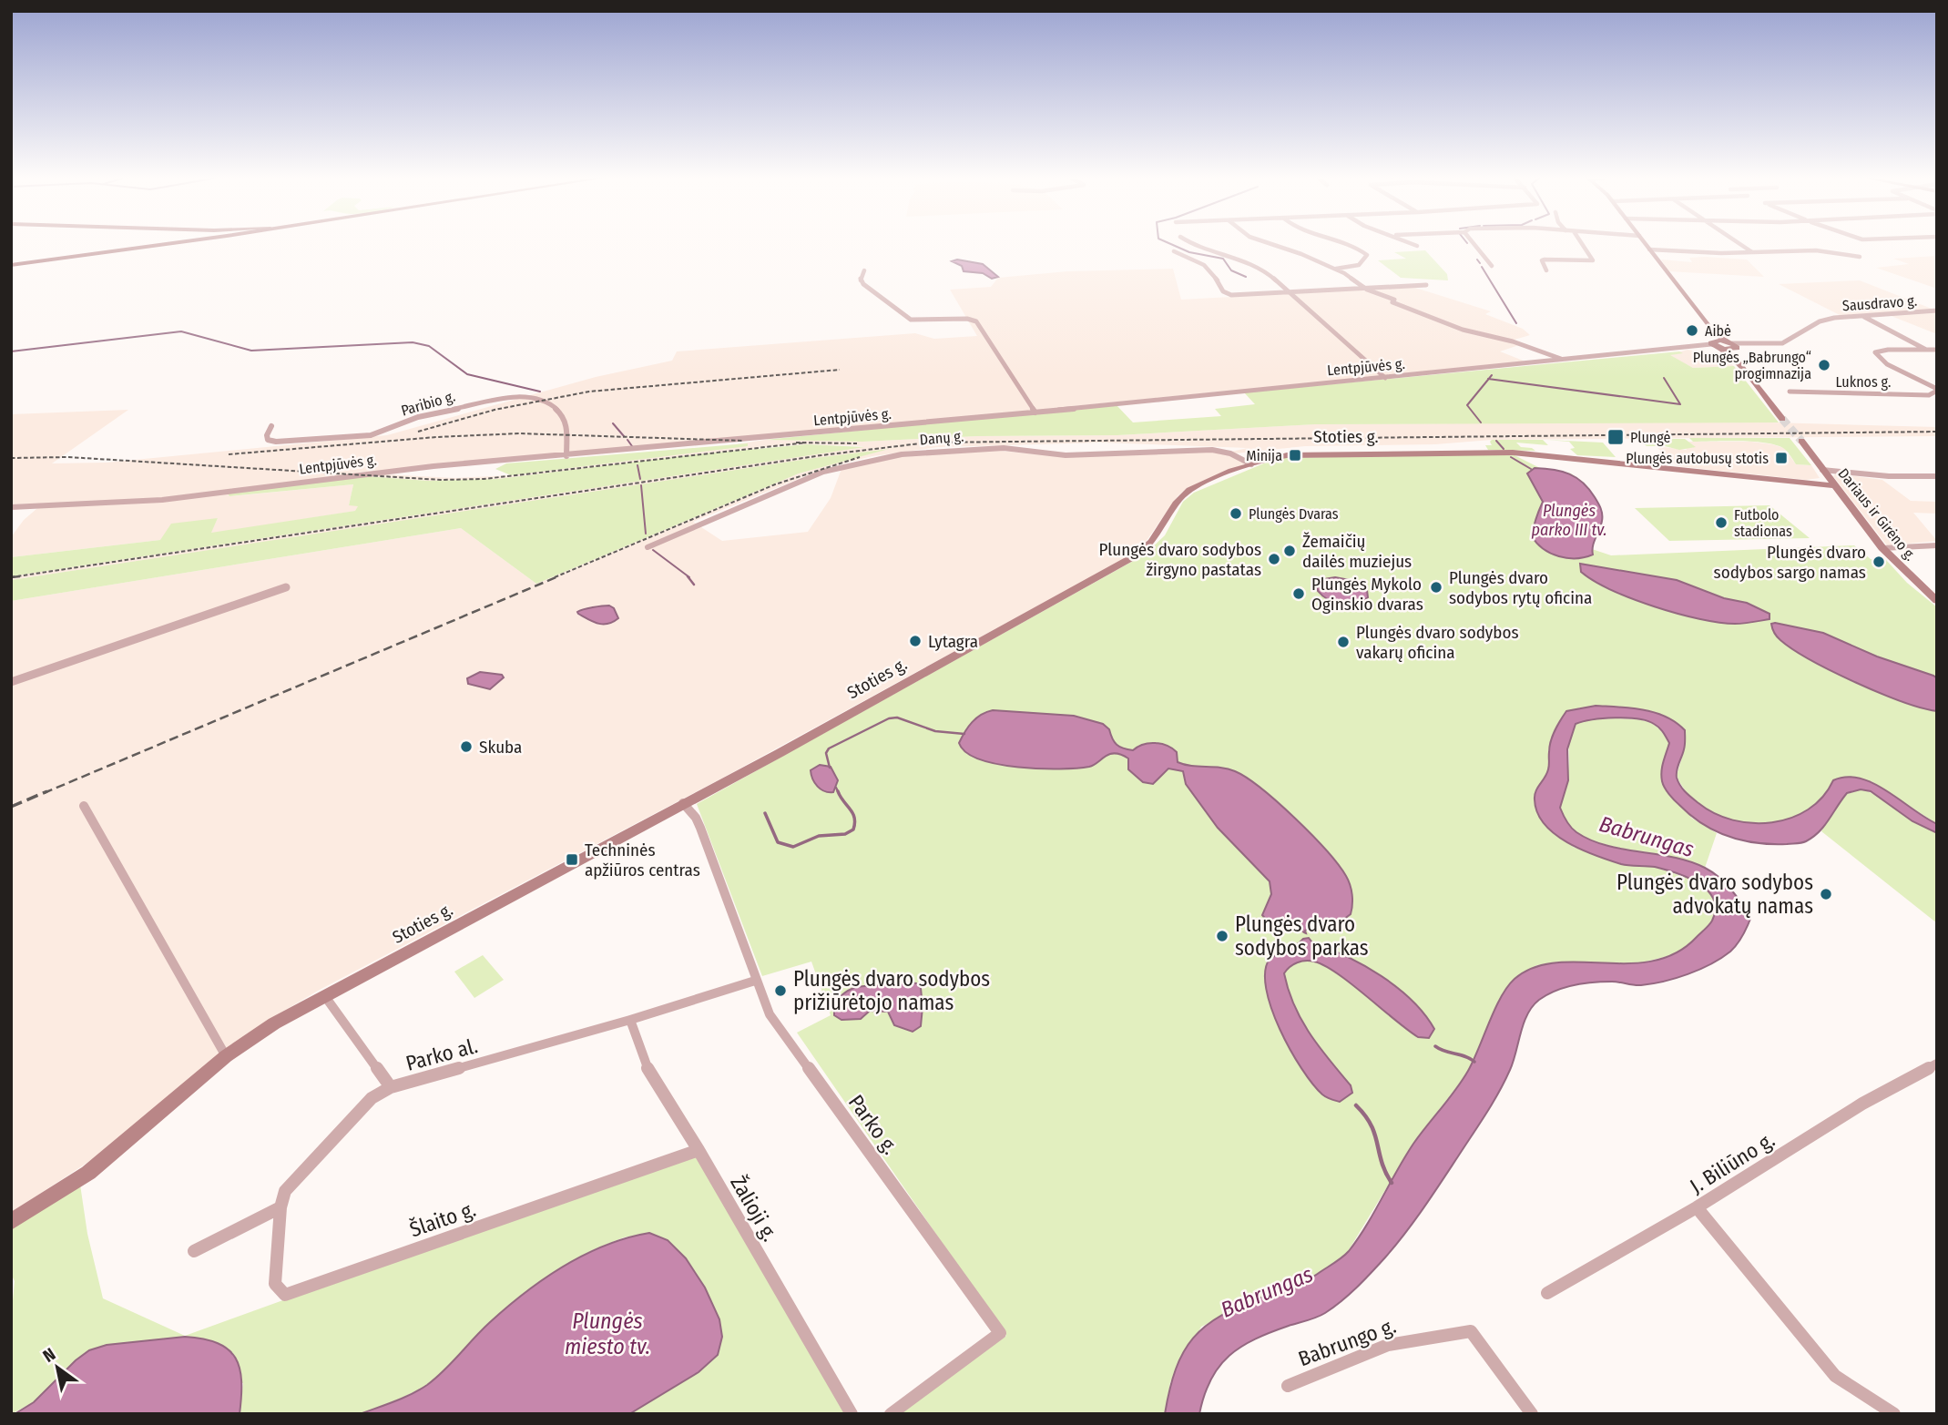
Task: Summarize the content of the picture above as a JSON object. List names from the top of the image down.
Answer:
{
  "streets": {
    "main road": ["Stoties g.", "Dariaus ir Girėno g."],
    "street": [
      "Sausdravo g.",
      "Lentpjūvės g.",
      "Luknos g.",
      "Paribio g.",
      "Danų g.",
      "Parko al.",
      "Parko g.",
      "J. Biliūno g.",
      "Žalioji g.",
      "Šlaito g.",
      "Babrungo g."
    ]
  },
  "crossings": [
    ["Sausdravo g.", "Lentpjūvės g."],
    ["Lentpjūvės g.", "Paribio g."],
    ["Stoties g.", "Danų g."],
    ["Stoties g.", "Dariaus ir Girėno g."],
    ["Stoties g.", "Parko g."],
    ["Parko al.", "Parko g."],
    ["Parko al.", "Žalioji g."],
    ["Parko al.", "Šlaito g."],
    ["Žalioji g.", "Šlaito g."]
  ],
  "water": ["Plungės parko III tv.", "Babrungas", "Plungės miesto tv."],
  "places": {
    "other": [
      "Aibė",
      "Plungės „Babrungo“ progimnazija",
      "Plungės Dvaras",
      "Futbolo stadionas",
      "Žemaičių dailės muziejus",
      "Plungės dvaro sodybos žirgyno pastatas",
      "Plungės dvaro sodybos sargo namas",
      "Plungės dvaro sodybos rytų oficina",
      "Plungės Mykolo Oginskio dvaras",
      "Lytagra",
      "Plungės dvaro sodybos vakarų oficina",
      "Skuba",
      "Plungės dvaro sodybos advokatų namas",
      "Plungės dvaro sodybos parkas",
      "Plungės dvaro sodybos prižiūrėtojo namas"
    ],
    "transit": [
      "Plungė",
      "Minija",
      "Plungės autobusų stotis",
      "Techninės apžiūros centras"
    ]
  },
  "north": "top left"
}
